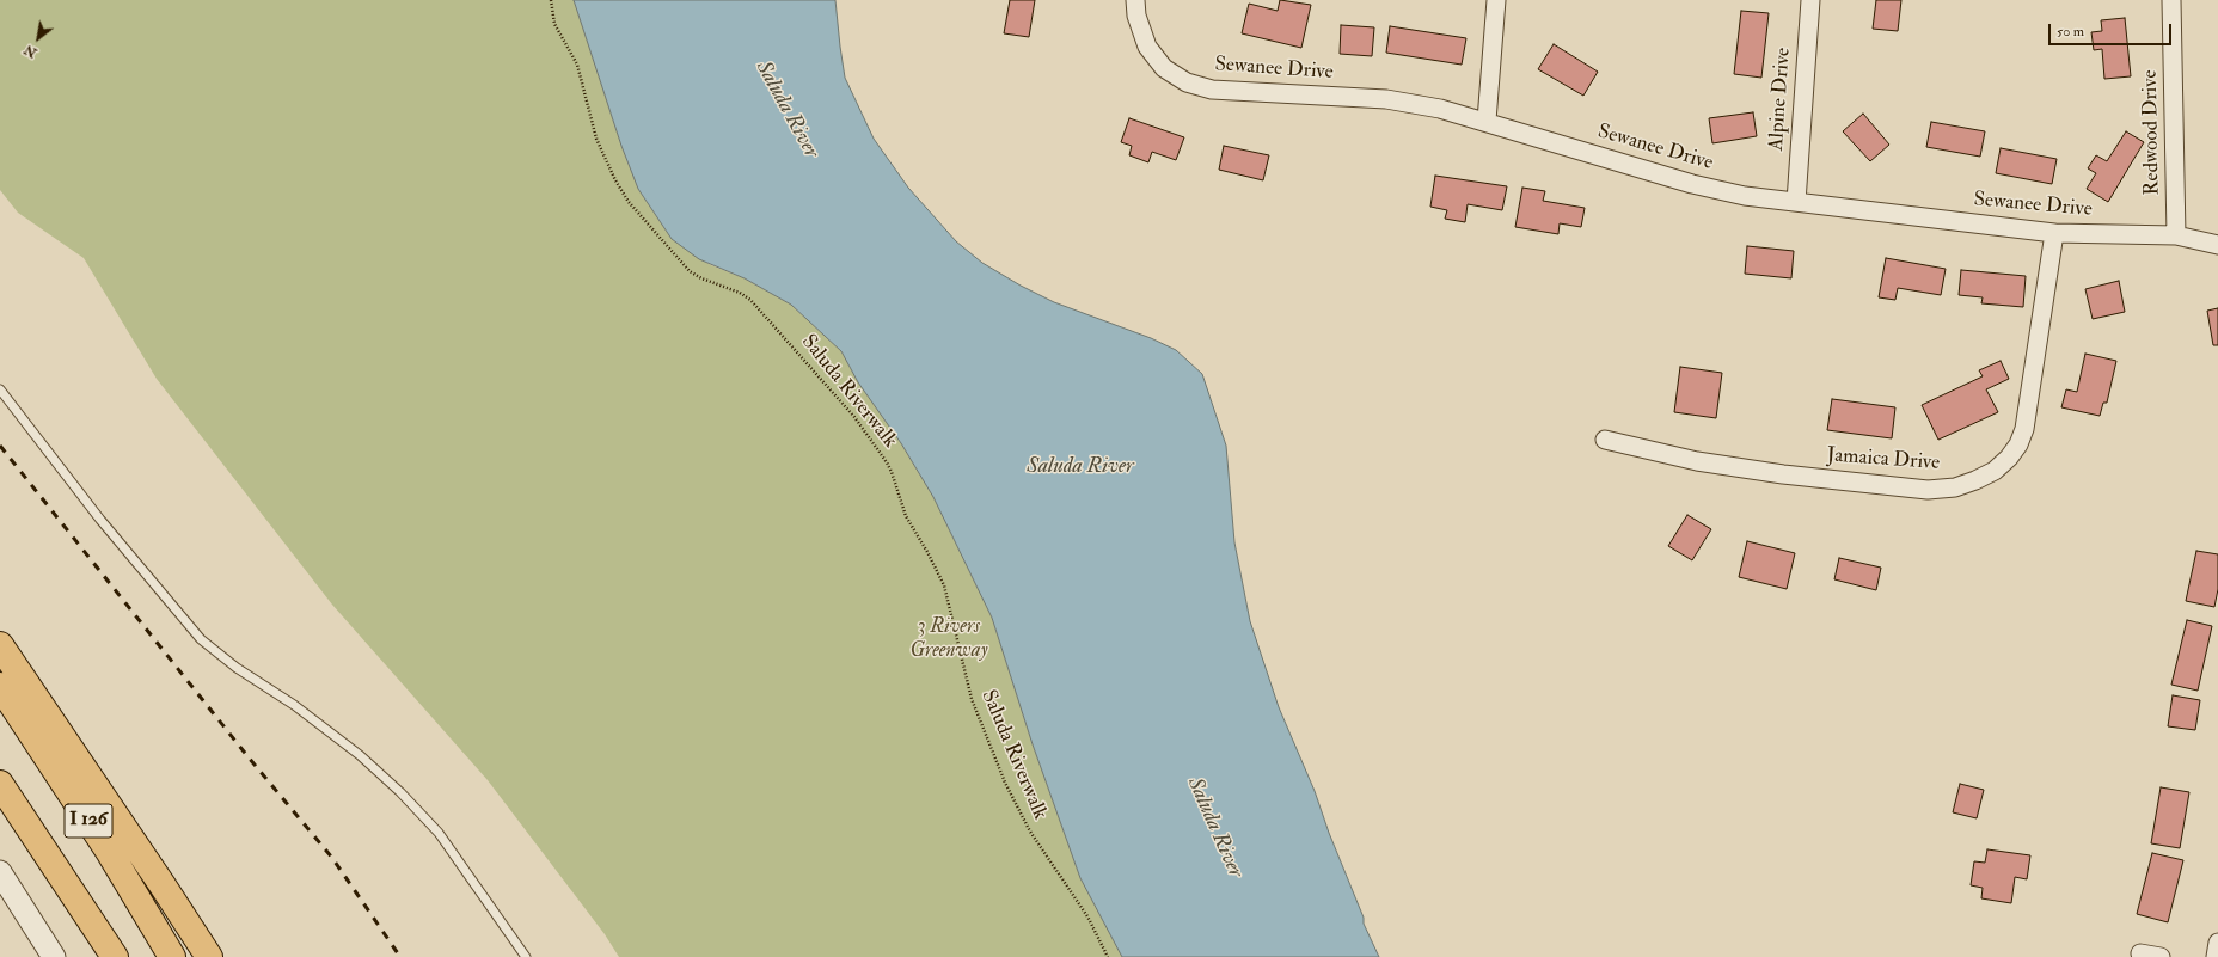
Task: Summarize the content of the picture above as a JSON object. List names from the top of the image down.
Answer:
{
  "streets": {
    "highway": ["I 126"],
    "street": [
      "Sewanee Drive",
      "Alpine Drive",
      "Redwood Drive",
      "Jamaica Drive"
    ],
    "path": ["Saluda Riverwalk"]
  },
  "crossings": [
    ["Sewanee Drive", "Alpine Drive"],
    ["Sewanee Drive", "Redwood Drive"],
    ["Sewanee Drive", "Jamaica Drive"]
  ],
  "water": ["Saluda River"],
  "parks": ["3 Rivers Greenway"],
  "scale_bar": "50 m",
  "north": "bottom left"
}
